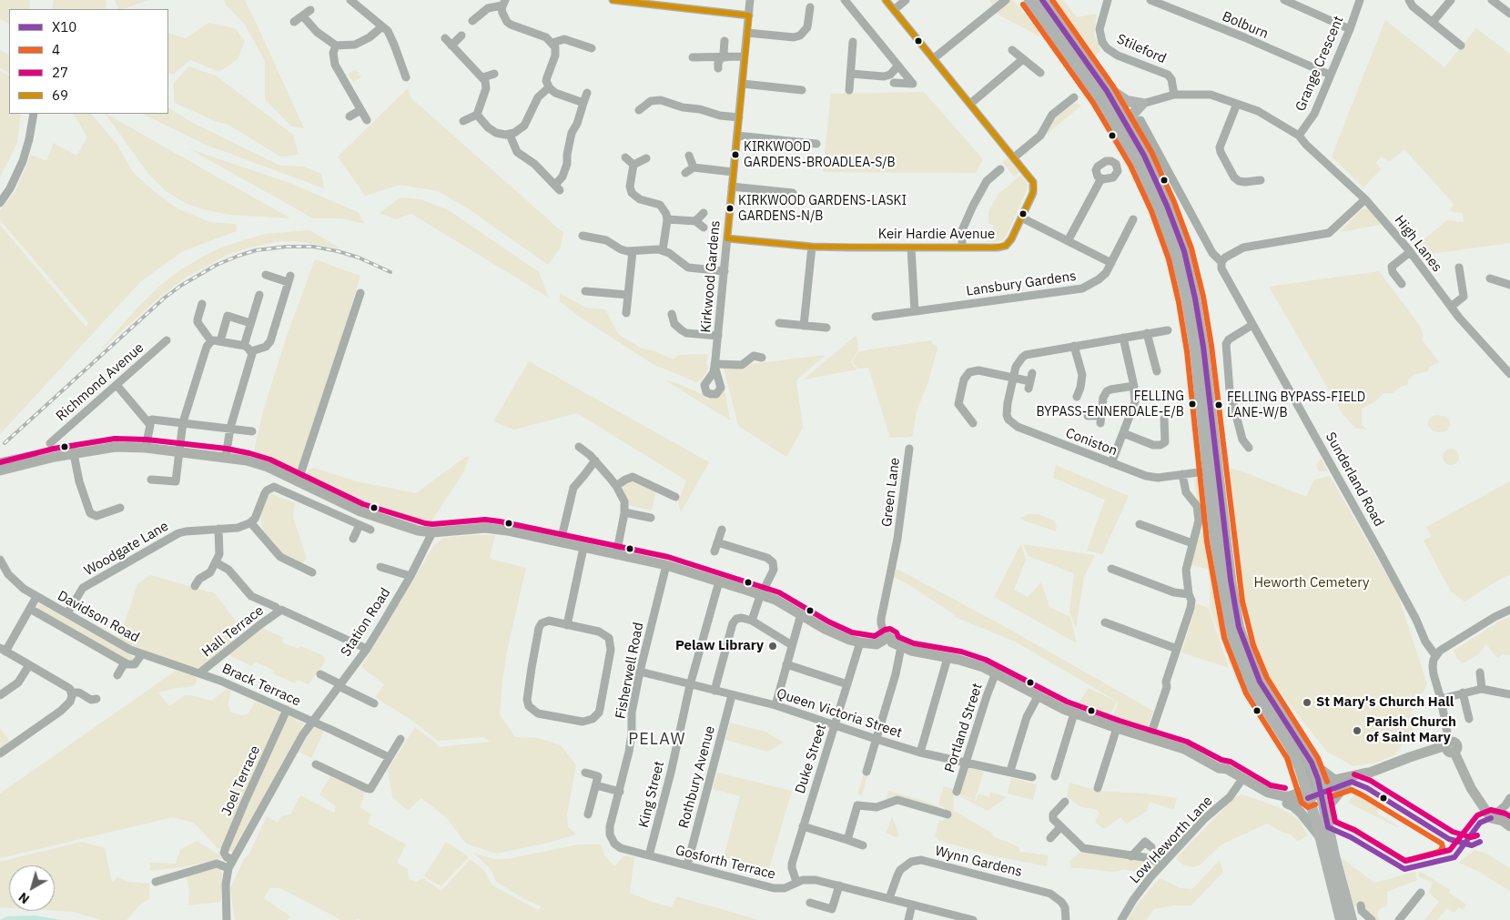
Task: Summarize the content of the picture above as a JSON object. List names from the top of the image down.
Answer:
{
  "streets": {
    "street": [
      "Bolburn",
      "Stileford",
      "Grange Crescent",
      "Keir Hardie Avenue",
      "High Lanes",
      "Kirkwood Gardens",
      "Lansbury Gardens",
      "Richmond Avenue",
      "Coniston",
      "Sunderland Road",
      "Green Lane",
      "Woodgate Lane",
      "Davidson Road",
      "Station Road",
      "Hall Terrace",
      "Fisherwell Road",
      "Brack Terrace",
      "Queen Victoria Street",
      "Portland Street",
      "Duke Street",
      "Rothbury Avenue",
      "Joel Terrace",
      "King Street",
      "Low Heworth Lane",
      "Wynn Gardens",
      "Gosforth Terrace"
    ]
  },
  "crossings": [
    ["Bolburn", "Grange Crescent"],
    ["Stileford", "High Lanes"],
    ["Grange Crescent", "High Lanes"],
    ["Keir Hardie Avenue", "Kirkwood Gardens"],
    ["Woodgate Lane", "Davidson Road"],
    ["Davidson Road", "Hall Terrace"],
    ["Davidson Road", "Brack Terrace"],
    ["Station Road", "Brack Terrace"],
    ["Station Road", "Joel Terrace"],
    ["Hall Terrace", "Brack Terrace"],
    ["Fisherwell Road", "Queen Victoria Street"],
    ["Fisherwell Road", "Gosforth Terrace"],
    ["Brack Terrace", "Joel Terrace"],
    ["Queen Victoria Street", "Portland Street"],
    ["Queen Victoria Street", "Duke Street"],
    ["Queen Victoria Street", "Rothbury Avenue"],
    ["Queen Victoria Street", "King Street"],
    ["Duke Street", "Gosforth Terrace"],
    ["Rothbury Avenue", "Gosforth Terrace"],
    ["King Street", "Gosforth Terrace"],
    ["Wynn Gardens", "Gosforth Terrace"]
  ],
  "districts": ["PELAW"],
  "parks": ["Heworth Cemetery"],
  "places": [
    "KIRKWOOD GARDENS-BROADLEA-S/B",
    "KIRKWOOD GARDENS-LASKI GARDENS-N/B",
    "FELLING BYPASS-ENNERDALE-E/B",
    "FELLING BYPASS-FIELD LANE-W/B",
    "Pelaw Library",
    "St Mary's Church Hall",
    "Parish Church of Saint Mary"
  ],
  "lines": [
    "transit line X10",
    "transit line 4",
    "transit line 69",
    "transit line 27"
  ],
  "legend": [
    "X10",
    "4",
    "27",
    "69"
  ],
  "north": "bottom left"
}
